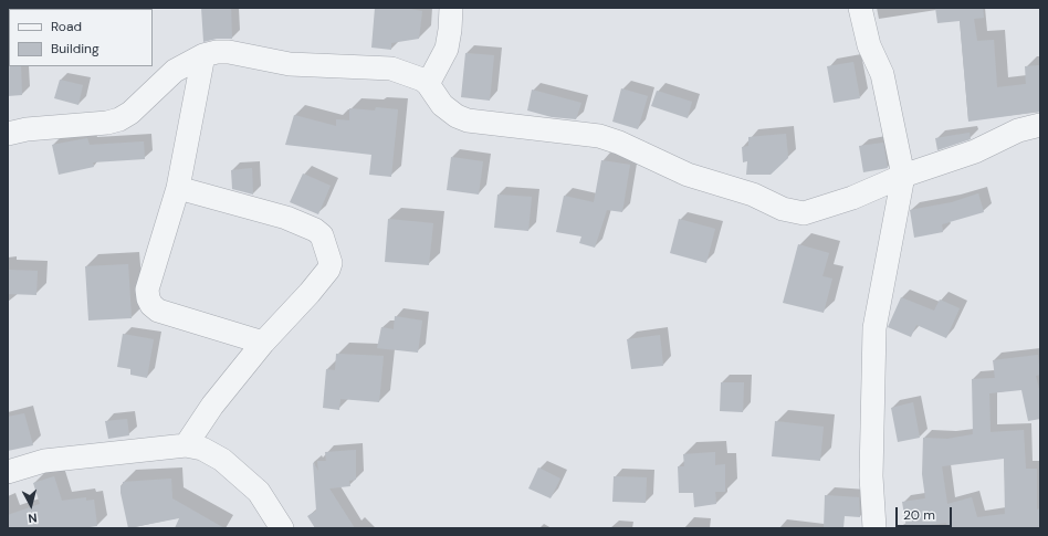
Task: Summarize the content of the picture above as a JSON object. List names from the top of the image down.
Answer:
{
  "legend": ["Road", "Building"],
  "scale_bar": "20 m",
  "north": "bottom"
}
